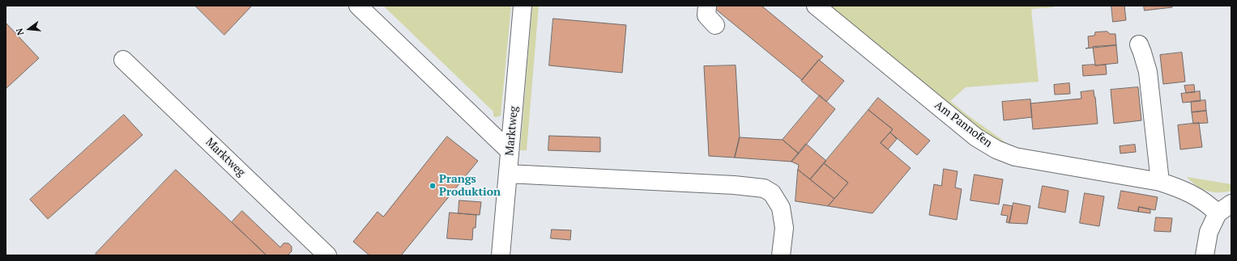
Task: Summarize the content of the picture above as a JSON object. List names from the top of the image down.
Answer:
{
  "streets": {
    "street": ["Am Pannofen", "Marktweg"]
  },
  "places": ["Prangs Produktion"],
  "north": "left"
}
